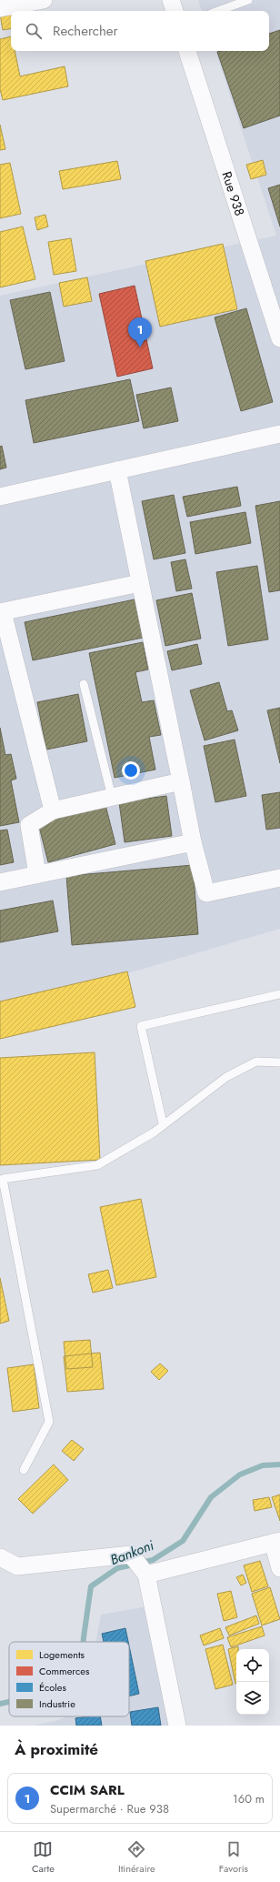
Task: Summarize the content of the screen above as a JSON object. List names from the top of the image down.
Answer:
{
  "streets": {
    "street": ["Rue 938"]
  },
  "water": ["Bankoni"],
  "legend": [
    "Logements",
    "Commerces",
    "Écoles",
    "Industrie"
  ],
  "page": {
    "search": "Rechercher",
    "pins": "1",
    "heading": "À proximité",
    "list": [
      {
        "mark": "1",
        "name": "CCIM SARL",
        "note": "Supermarché · Rue 938",
        "value": "160 m"
      }
    ],
    "nav": ["Carte", "Itinéraire", "Favoris"]
  }
}
